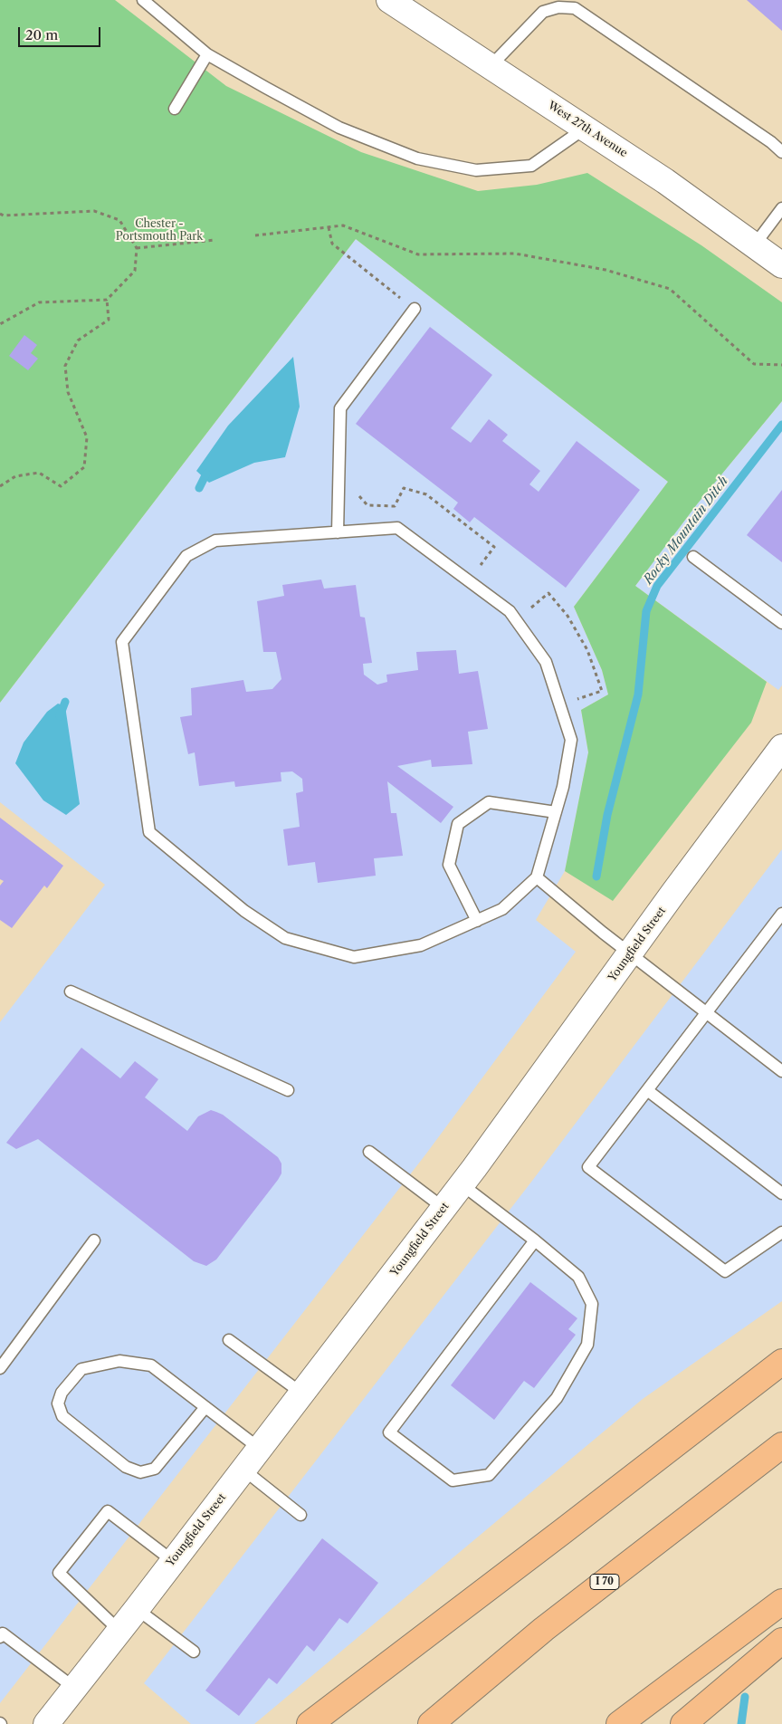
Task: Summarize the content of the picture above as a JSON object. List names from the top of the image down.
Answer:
{
  "streets": {
    "highway": ["I 70"],
    "street": ["West 27th Avenue", "Youngfield Street"]
  },
  "water": ["Rocky Mountain Ditch"],
  "parks": ["Chester - Portsmouth Park"],
  "scale_bar": "20 m"
}
